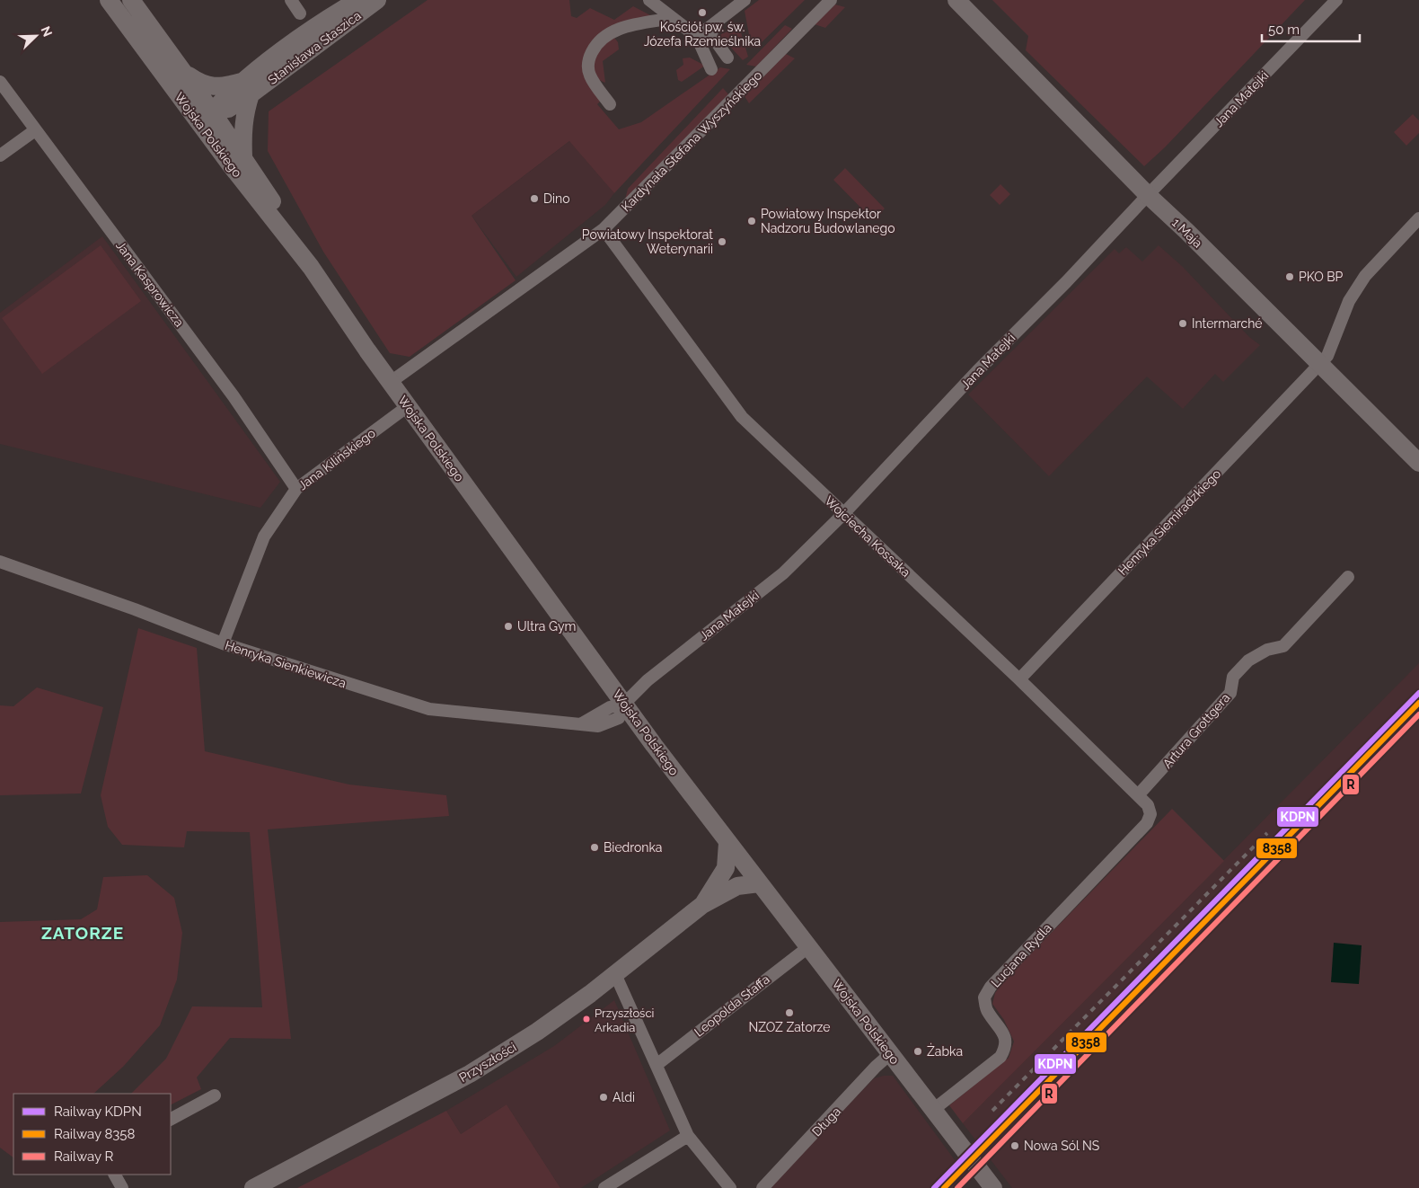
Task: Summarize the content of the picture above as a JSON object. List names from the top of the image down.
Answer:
{
  "streets": {
    "street": [
      "Stanisława Staszica",
      "Jana Matejki",
      "Wojska Polskiego",
      "Kardynała Stefana Wyszyńskiego",
      "1 Maja",
      "Jana Kasprowicza",
      "Jana Kilińskiego",
      "Henryka Siemiradzkiego",
      "Wojciecha Kossaka",
      "Henryka Sienkiewicza",
      "Artura Grottgera",
      "Lucjana Rydla",
      "Leopolda Staffa",
      "Przyszłości",
      "Długa"
    ]
  },
  "crossings": [
    ["Jana Matejki", "Wojska Polskiego"],
    ["Jana Matejki", "1 Maja"],
    ["Jana Matejki", "Wojciecha Kossaka"],
    ["Jana Matejki", "Henryka Sienkiewicza"],
    ["Wojska Polskiego", "Kardynała Stefana Wyszyńskiego"],
    ["Wojska Polskiego", "Jana Kilińskiego"],
    ["Wojska Polskiego", "Henryka Sienkiewicza"],
    ["Wojska Polskiego", "Lucjana Rydla"],
    ["Wojska Polskiego", "Leopolda Staffa"],
    ["Wojska Polskiego", "Przyszłości"],
    ["Wojska Polskiego", "Długa"],
    ["Kardynała Stefana Wyszyńskiego", "Wojciecha Kossaka"],
    ["1 Maja", "Henryka Siemiradzkiego"],
    ["Jana Kasprowicza", "Jana Kilińskiego"],
    ["Jana Kilińskiego", "Henryka Sienkiewicza"],
    ["Henryka Siemiradzkiego", "Wojciecha Kossaka"],
    ["Wojciecha Kossaka", "Artura Grottgera"],
    ["Wojciecha Kossaka", "Lucjana Rydla"]
  ],
  "districts": ["ZATORZE"],
  "places": [
    "Kościół pw. św. Józefa Rzemieślnika",
    "Dino",
    "Powiatowy Inspektor Nadzoru Budowlanego",
    "Powiatowy Inspektorat Weterynarii",
    "PKO BP",
    "Intermarché",
    "Ultra Gym",
    "Biedronka",
    "NZOZ Zatorze",
    "Przyszłości Arkadia",
    "Żabka",
    "Aldi",
    "Nowa Sól NS"
  ],
  "lines": ["rail line KDPN", "rail line 8358", "rail line R"],
  "legend": ["Railway KDPN", "Railway 8358", "Railway R"],
  "scale_bar": "50 m",
  "north": "top right"
}
